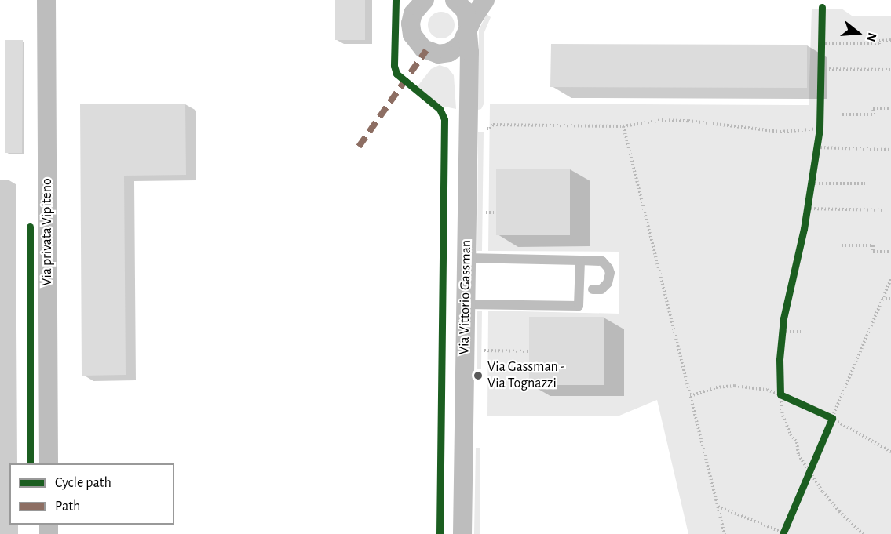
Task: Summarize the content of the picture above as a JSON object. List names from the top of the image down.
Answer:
{
  "streets": {
    "street": ["Via privata Vipiteno", "Via Vittorio Gassman"]
  },
  "places": ["Via Gassman - Via Tognazzi"],
  "legend": ["Cycle path", "Path"],
  "north": "right"
}
